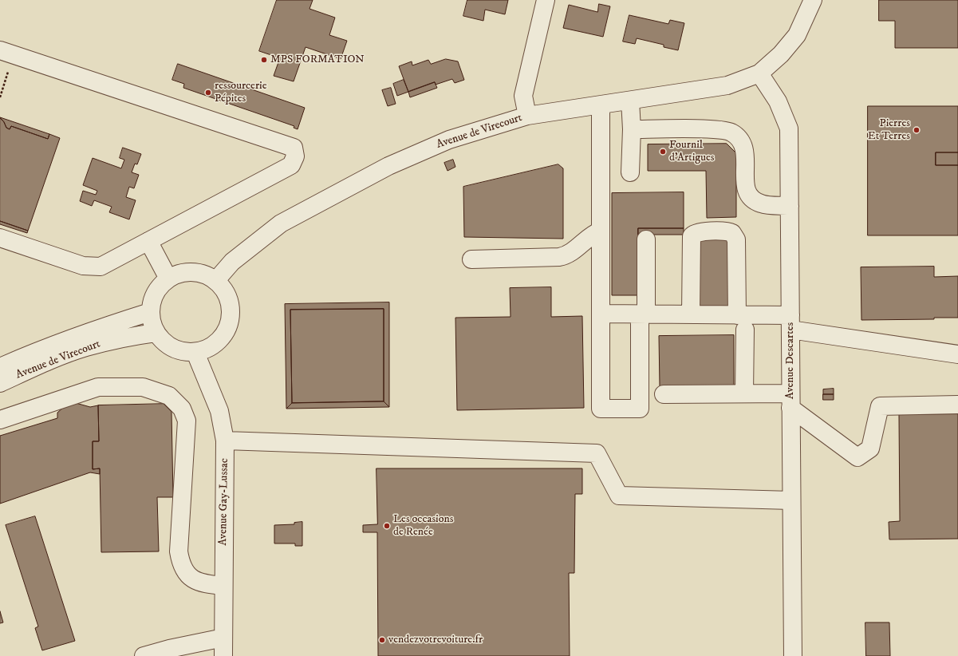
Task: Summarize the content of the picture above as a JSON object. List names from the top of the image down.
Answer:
{
  "streets": {
    "street": ["Avenue de Virecourt", "Avenue Descartes", "Avenue Gay-Lussac"]
  },
  "crossings": [
    ["Avenue de Virecourt", "Avenue Descartes"],
    ["Avenue de Virecourt", "Avenue Gay-Lussac"]
  ],
  "places": [
    "MPS FORMATION",
    "ressourcerie Pépites",
    "Pierres Et Terres",
    "Fournil d'Artigues",
    "Les occasions de Renée",
    "vendezvotrevoiture.fr"
  ]
}
